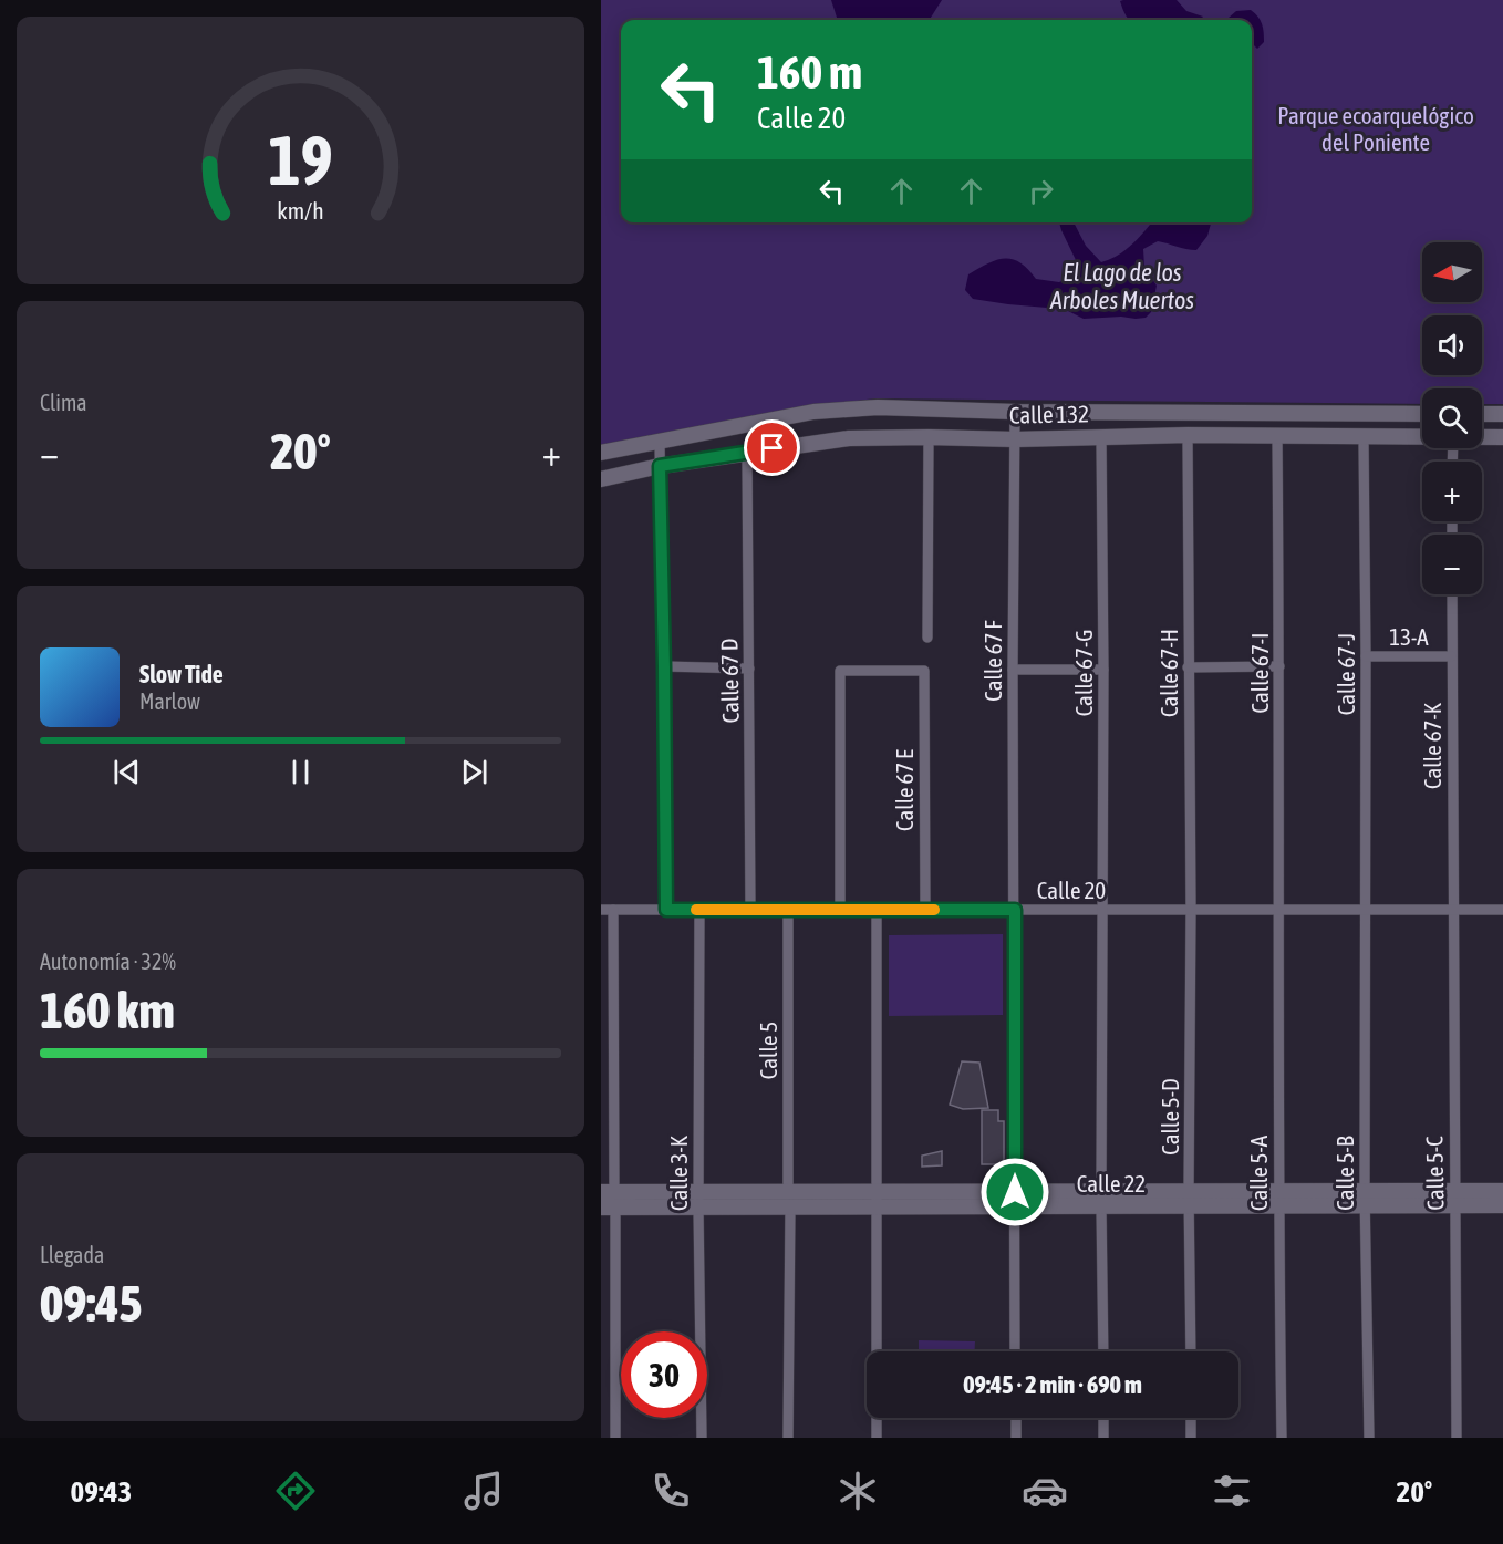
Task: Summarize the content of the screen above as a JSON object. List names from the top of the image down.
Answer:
{
  "streets": {
    "street": [
      "Calle 132",
      "13-A",
      "Calle 67 F",
      "Calle 67-G",
      "Calle 67-H",
      "Calle 67-I",
      "Calle 67-J",
      "Calle 67 D",
      "Calle 67-K",
      "Calle 67 E",
      "Calle 20",
      "Calle 5",
      "Calle 5-D",
      "Calle 3-K",
      "Calle 5-A",
      "Calle 5-B",
      "Calle 5-C",
      "Calle 22"
    ]
  },
  "crossings": [
    ["Calle 132", "Calle 67 F"],
    ["Calle 132", "Calle 67-G"],
    ["Calle 132", "Calle 67-H"],
    ["Calle 132", "Calle 67-I"],
    ["Calle 132", "Calle 67-J"],
    ["Calle 132", "Calle 67 D"],
    ["13-A", "Calle 67-J"],
    ["13-A", "Calle 67-K"],
    ["Calle 67 F", "Calle 20"],
    ["Calle 67-G", "Calle 20"],
    ["Calle 67-H", "Calle 20"],
    ["Calle 67-H", "Calle 5-D"],
    ["Calle 67-I", "Calle 20"],
    ["Calle 67-I", "Calle 5-A"],
    ["Calle 67-J", "Calle 20"],
    ["Calle 67-J", "Calle 5-B"],
    ["Calle 67 D", "Calle 20"],
    ["Calle 67-K", "Calle 20"],
    ["Calle 67-K", "Calle 5-C"],
    ["Calle 67 E", "Calle 20"],
    ["Calle 20", "Calle 5"],
    ["Calle 20", "Calle 5-D"],
    ["Calle 20", "Calle 3-K"],
    ["Calle 20", "Calle 5-A"],
    ["Calle 20", "Calle 5-B"],
    ["Calle 20", "Calle 5-C"],
    ["Calle 5", "Calle 22"],
    ["Calle 5-D", "Calle 22"],
    ["Calle 3-K", "Calle 22"],
    ["Calle 5-A", "Calle 22"],
    ["Calle 5-B", "Calle 22"],
    ["Calle 5-C", "Calle 22"]
  ],
  "water": ["El Lago de los Arboles Muertos"],
  "parks": ["Parque ecoarquelógico del Poniente"],
  "north": "left",
  "page": {
    "turn": ["160 m", "Calle 20"],
    "map_buttons": ["+", "−"],
    "tile": [
      "Clima",
      ["Autonomía · 32%", "160 km"],
      ["Llegada", "09:45"]
    ],
    "heat": ["−", "20°", "+"],
    "song": ["Slow Tide", "Marlow"],
    "limit": "30",
    "trip": "09:45 · 2 min · 690 m",
    "tabs": ["09:43", "20°"],
    "gauge": ["19", "km/h"]
  }
}
